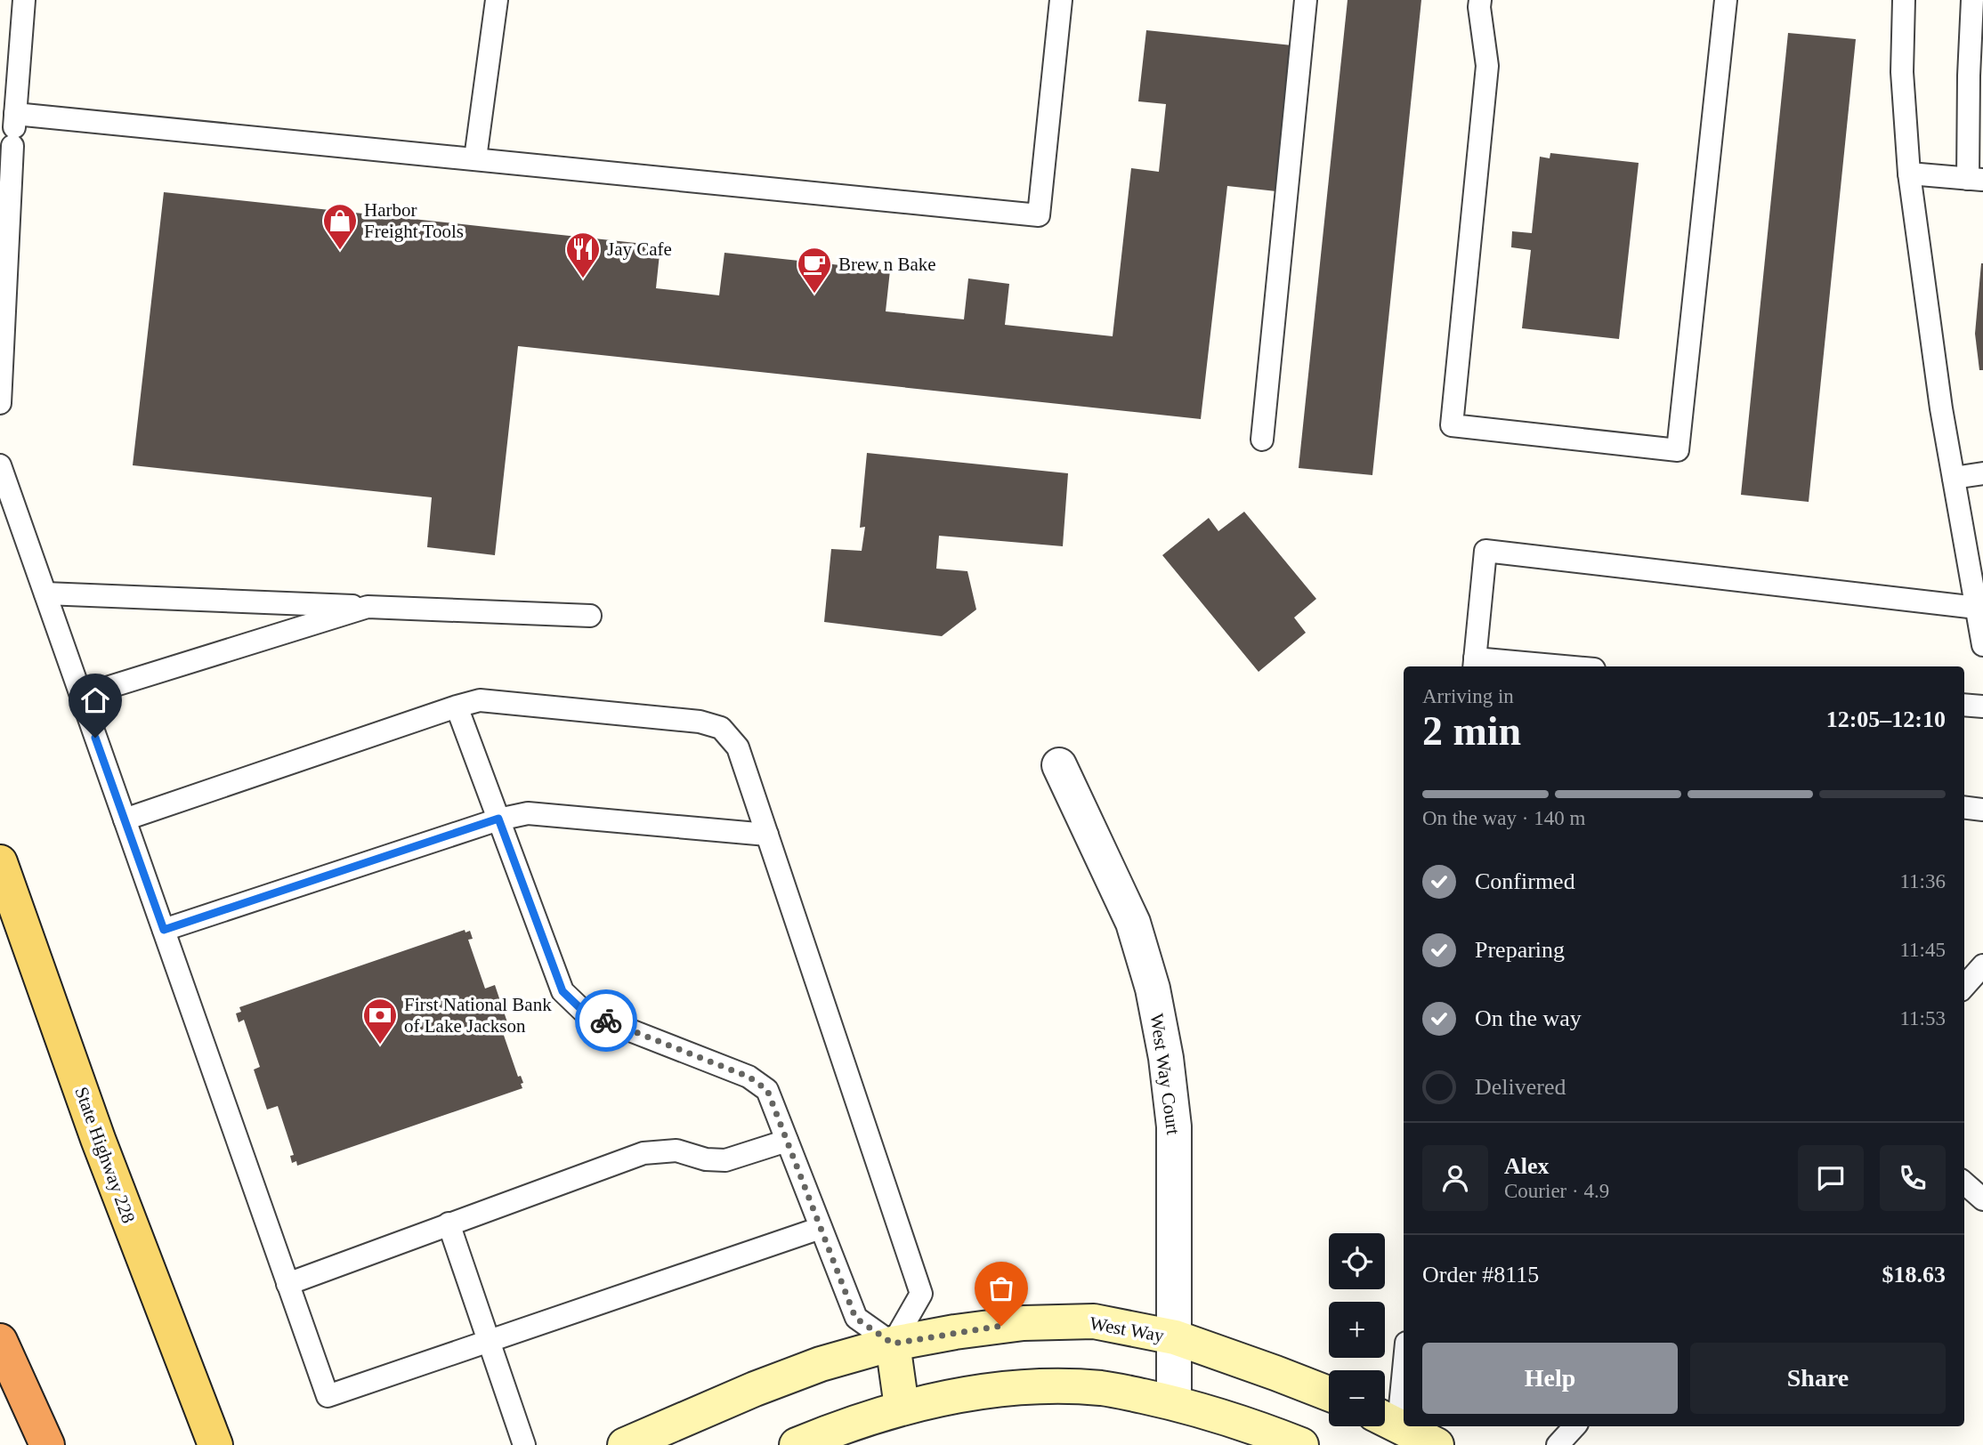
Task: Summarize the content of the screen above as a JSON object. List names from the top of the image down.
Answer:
{
  "streets": {
    "main road": ["State Highway 228"],
    "street": ["West Way Court", "West Way"]
  },
  "crossings": [
    ["West Way Court", "West Way"]
  ],
  "places": {
    "shop": ["Harbor Freight Tools"],
    "restaurant": ["Jay Cafe"],
    "cafe": ["Brew n Bake"],
    "bank": ["First National Bank of Lake Jackson"]
  },
  "page": {
    "heading": ["2 min", "Arriving in", "12:05–12:10"],
    "panel": [
      "Alex",
      "Courier · 4.9",
      "Order #8115",
      "$18.63"
    ],
    "bar": "On the way · 140 m",
    "list": [
      ["Confirmed", "11:36"],
      ["Preparing", "11:45"],
      ["On the way", "11:53"],
      "Delivered"
    ],
    "map_buttons": ["+", "−"],
    "buttons": ["Help", "Share"]
  }
}
